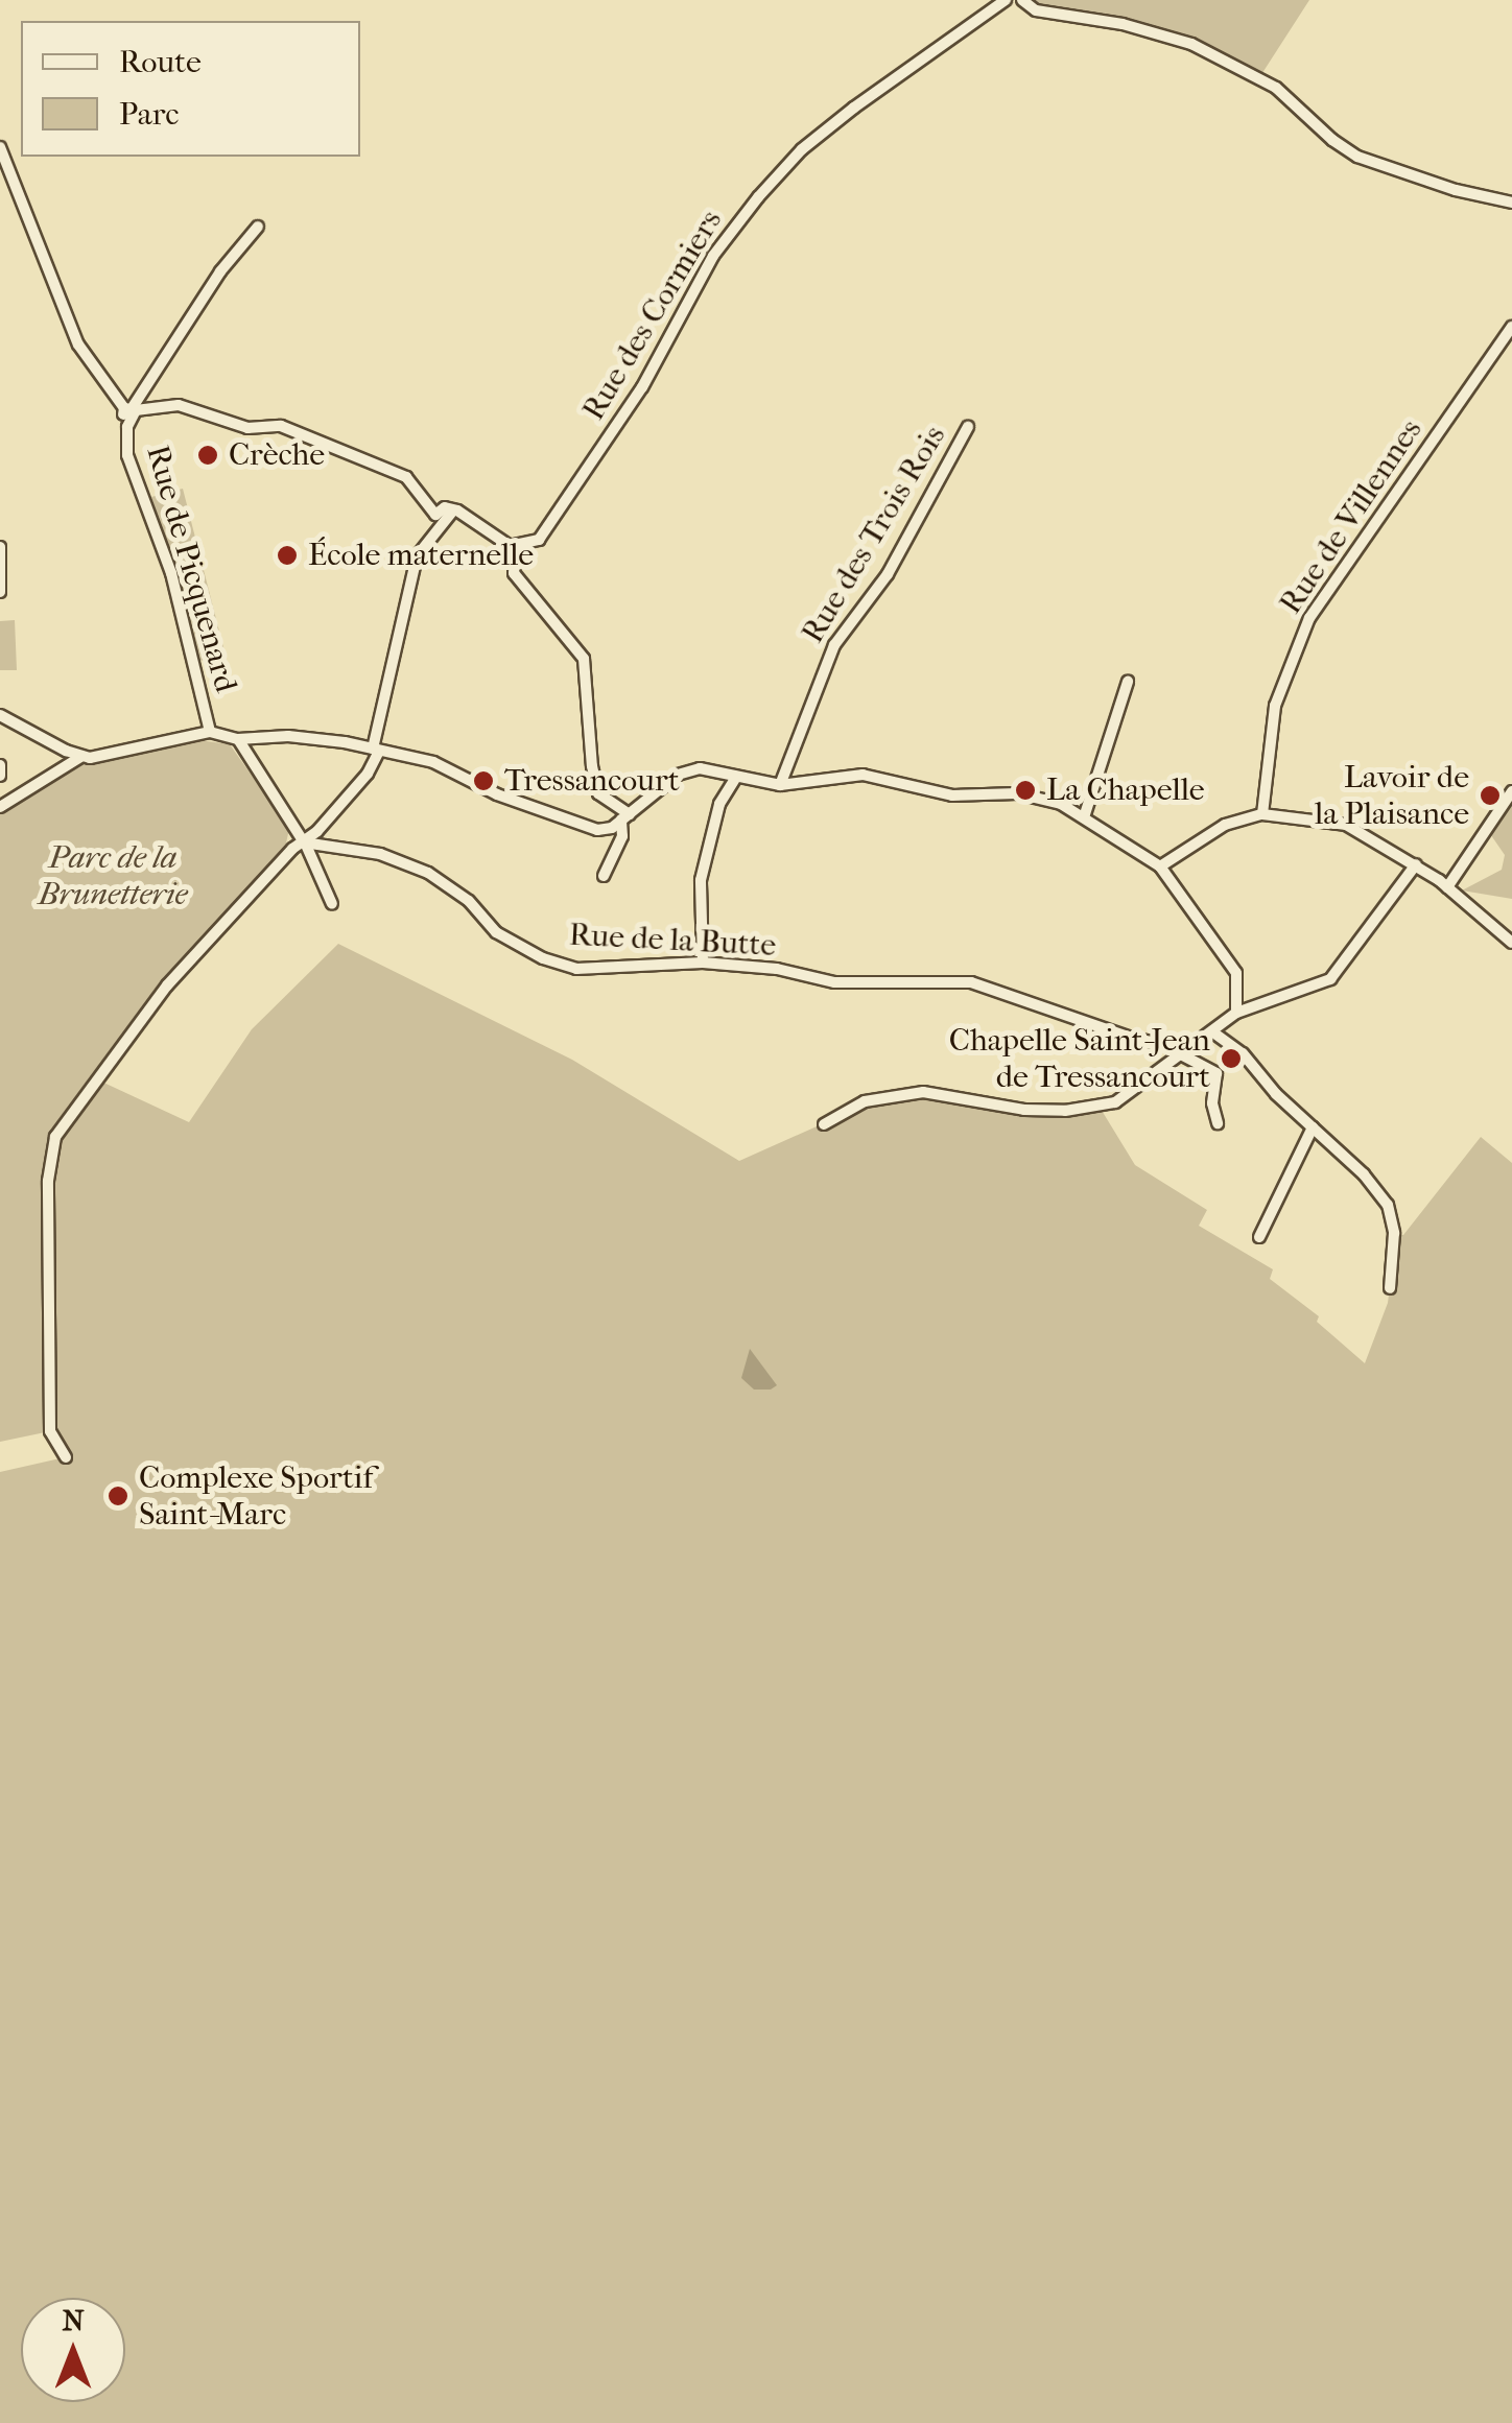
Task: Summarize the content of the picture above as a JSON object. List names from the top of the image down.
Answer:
{
  "streets": {
    "street": [
      "Rue des Cormiers",
      "Rue de Villennes",
      "Rue des Trois Rois",
      "Rue de Picquenard",
      "Rue de la Butte"
    ]
  },
  "parks": ["Parc de la Brunetterie"],
  "places": [
    "Crèche",
    "École maternelle",
    "Tressancourt",
    "La Chapelle",
    "Lavoir de la Plaisance",
    "Chapelle Saint-Jean de Tressancourt",
    "Complexe Sportif Saint-Marc"
  ],
  "legend": ["Route", "Parc"],
  "north": "top"
}
